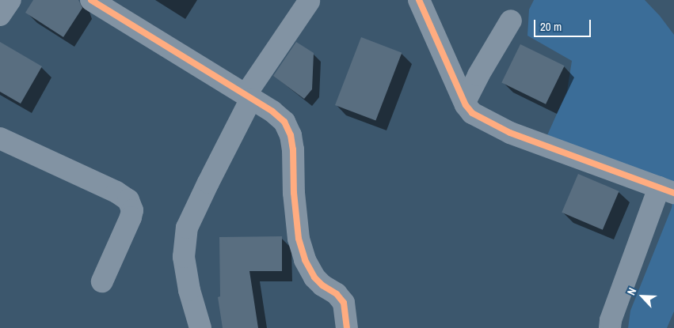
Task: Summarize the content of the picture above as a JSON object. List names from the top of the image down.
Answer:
{
  "scale_bar": "20 m",
  "north": "top left"
}
